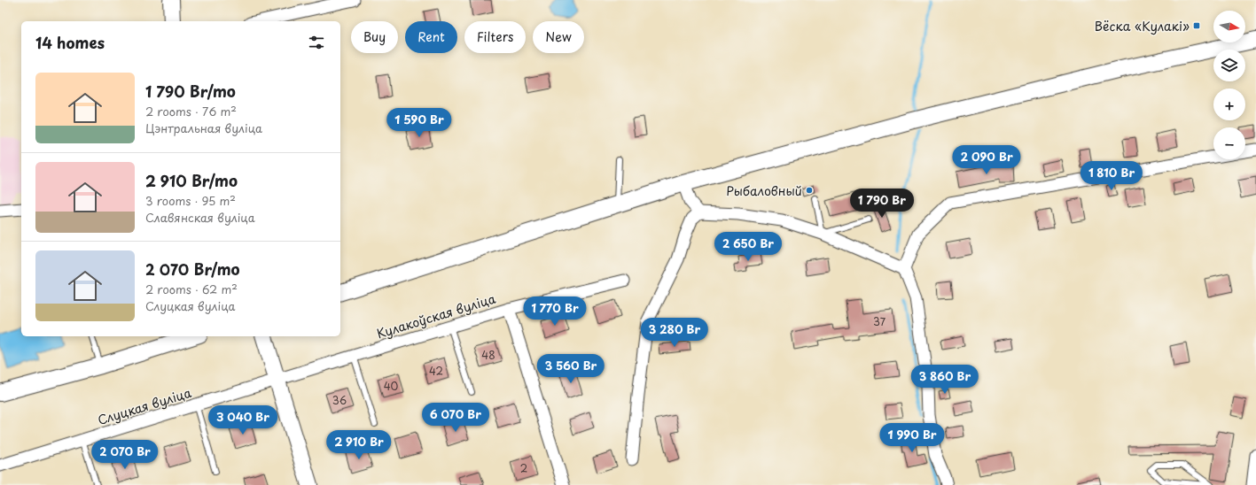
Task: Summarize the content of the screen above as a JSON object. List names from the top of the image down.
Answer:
{
  "streets": {
    "street": ["Кулакоўская вуліца", "Слуцкая вуліца"]
  },
  "crossings": [
    ["Кулакоўская вуліца", "Слуцкая вуліца"]
  ],
  "places": {
    "transit": ["Вёска «Кулакі»"],
    "other": ["Рыбаловный"]
  },
  "house_numbers": [
    "37",
    "48",
    "42",
    "40",
    "36",
    "2"
  ],
  "north": "right",
  "page": {
    "map_buttons": ["+", "−"],
    "chip": [
      "Buy",
      "Rent",
      "Filters",
      "New"
    ],
    "heading": "14 homes",
    "list": [
      {
        "name": "1 790 Br/mo",
        "note": "2 rooms · 76 m² · Цэнтральная вуліца"
      },
      {
        "name": "2 910 Br/mo",
        "note": "3 rooms · 95 m² · Славянская вуліца"
      },
      {
        "name": "2 070 Br/mo",
        "note": "2 rooms · 62 m² · Слуцкая вуліца"
      }
    ],
    "price": [
      "1 590 Br",
      "2 090 Br",
      "1 810 Br",
      "1 790 Br",
      "2 650 Br",
      "1 770 Br",
      "3 280 Br",
      "3 560 Br",
      "3 860 Br",
      "6 070 Br",
      "3 040 Br",
      "1 990 Br",
      "2 910 Br",
      "2 070 Br"
    ]
  }
}
